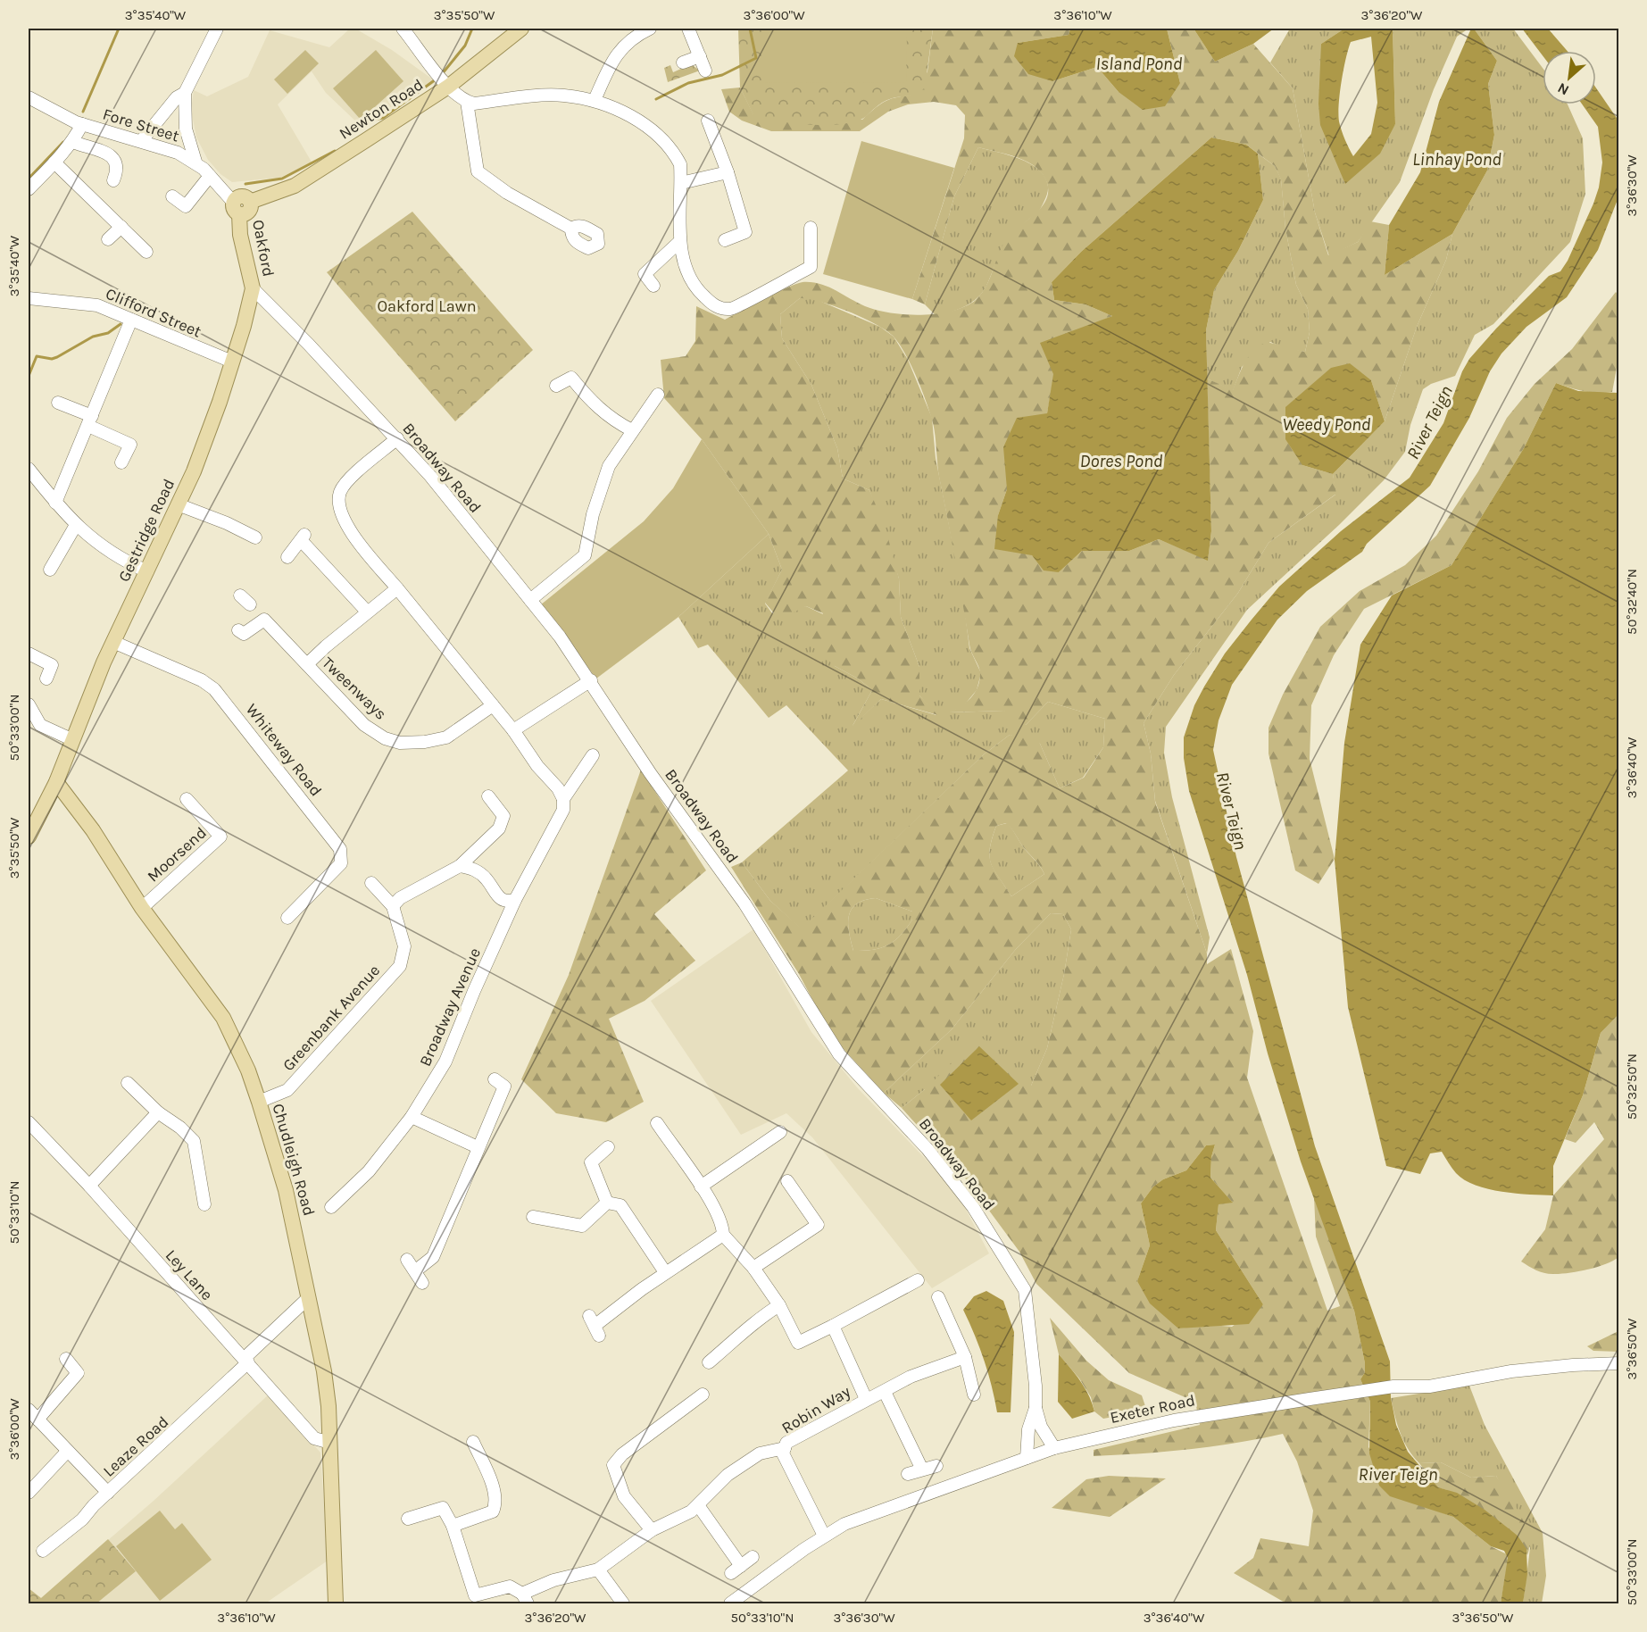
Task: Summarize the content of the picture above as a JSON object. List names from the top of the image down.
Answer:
{
  "streets": {
    "main road": [
      "Newton Road",
      "Oakford",
      "Gestridge Road",
      "Chudleigh Road"
    ],
    "street": [
      "Fore Street",
      "Clifford Street",
      "Broadway Road",
      "Tweenways",
      "Whiteway Road",
      "Moorsend",
      "Broadway Avenue",
      "Greenbank Avenue",
      "Ley Lane",
      "Exeter Road",
      "Robin Way",
      "Leaze Road"
    ]
  },
  "crossings": [
    ["Newton Road", "Fore Street"],
    ["Newton Road", "Oakford"],
    ["Fore Street", "Oakford"],
    ["Oakford", "Broadway Road"],
    ["Oakford", "Gestridge Road"],
    ["Clifford Street", "Gestridge Road"],
    ["Broadway Road", "Gestridge Road"],
    ["Broadway Road", "Exeter Road"],
    ["Gestridge Road", "Whiteway Road"],
    ["Gestridge Road", "Chudleigh Road"],
    ["Moorsend", "Chudleigh Road"],
    ["Greenbank Avenue", "Chudleigh Road"],
    ["Chudleigh Road", "Ley Lane"],
    ["Chudleigh Road", "Leaze Road"],
    ["Ley Lane", "Leaze Road"],
    ["Exeter Road", "Robin Way"]
  ],
  "water": [
    "Island Pond",
    "Linhay Pond",
    "River Teign",
    "Weedy Pond",
    "Dores Pond"
  ],
  "parks": ["Oakford Lawn"],
  "north": "bottom left",
  "coordinates": [
    "3°35'40\"W",
    "3°35'50\"W",
    "3°36'00\"W",
    "3°36'10\"W",
    "3°36'20\"W",
    "3°36'30\"W",
    "50°32'40\"N",
    "50°33'00\"N",
    "3°36'40\"W",
    "50°32'50\"N",
    "50°33'10\"N",
    "3°36'50\"W"
  ]
}
